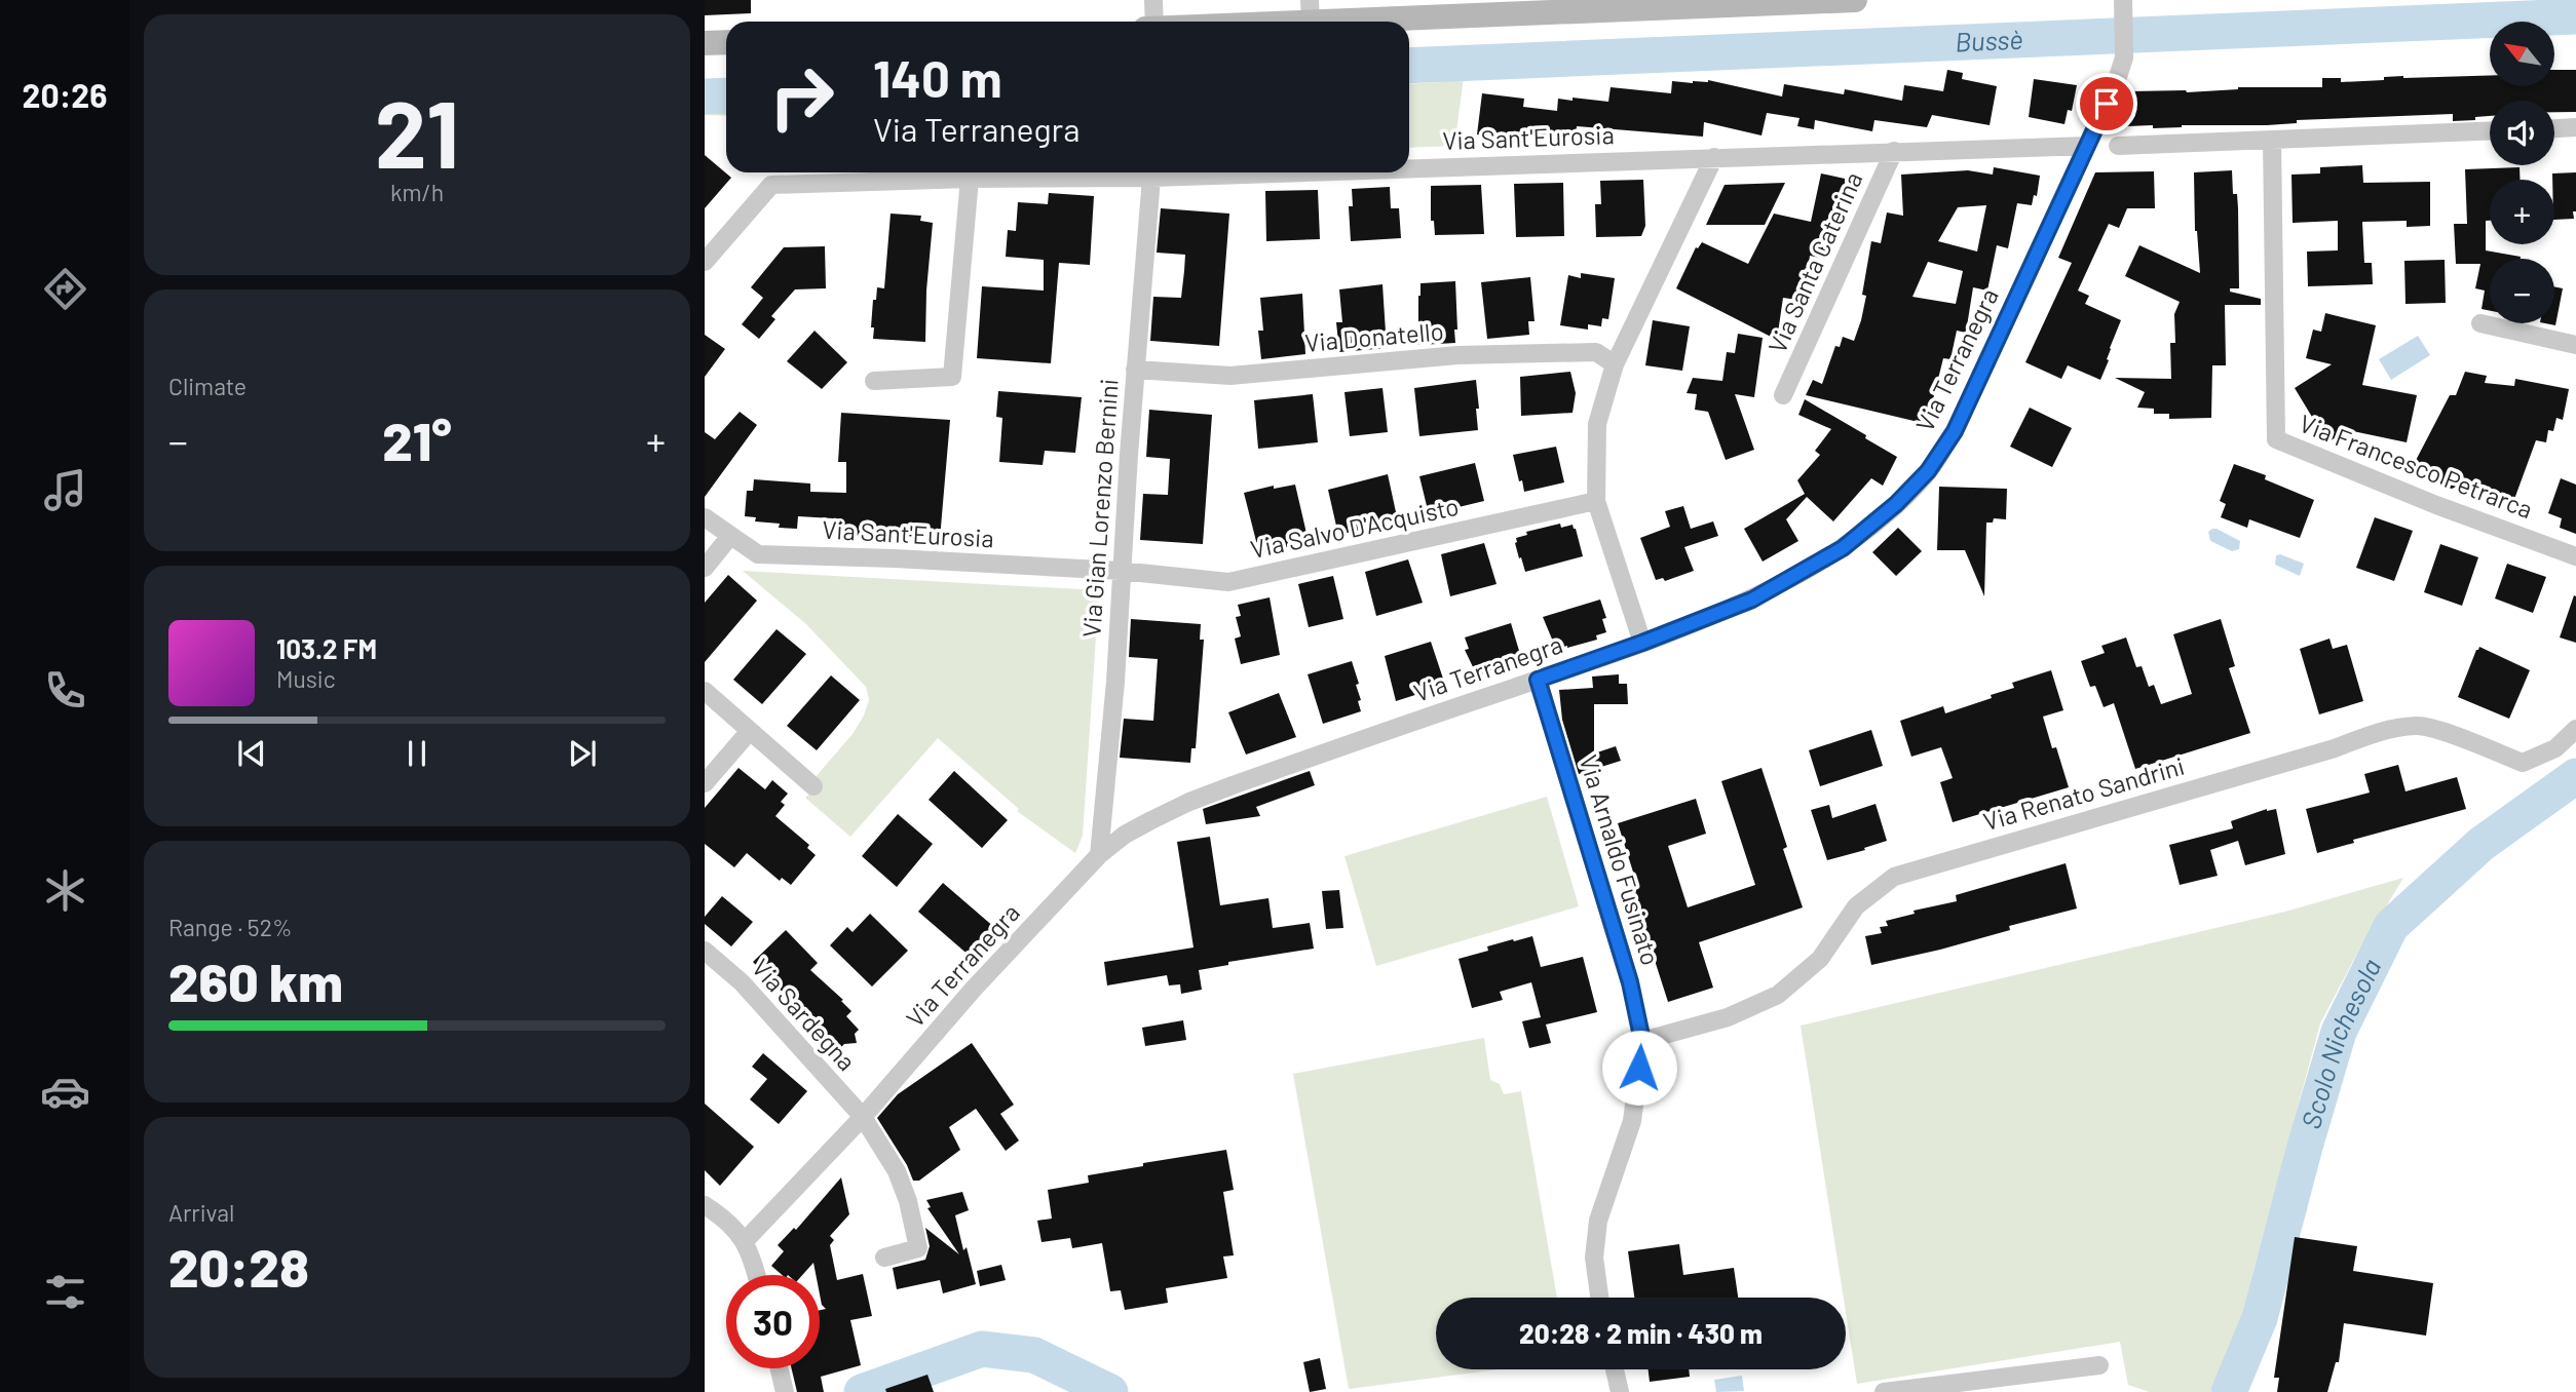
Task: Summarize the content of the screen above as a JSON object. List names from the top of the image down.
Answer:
{
  "streets": {
    "street": [
      "Via Sant'Eurosia",
      "Via Santa Caterina",
      "Via Donatello",
      "Via Terranegra",
      "Via Francesco Petrarca",
      "Via Gian Lorenzo Bernini",
      "Via Salvo D'Acquisto",
      "Via Renato Sandrini",
      "Via Arnaldo Fusinato",
      "Via Sardegna"
    ]
  },
  "crossings": [
    ["Via Sant'Eurosia", "Via Santa Caterina"],
    ["Via Sant'Eurosia", "Via Terranegra"],
    ["Via Sant'Eurosia", "Via Gian Lorenzo Bernini"],
    ["Via Sant'Eurosia", "Via Salvo D'Acquisto"],
    ["Via Donatello", "Via Gian Lorenzo Bernini"],
    ["Via Terranegra", "Via Gian Lorenzo Bernini"],
    ["Via Terranegra", "Via Arnaldo Fusinato"],
    ["Via Terranegra", "Via Sardegna"],
    ["Via Gian Lorenzo Bernini", "Via Salvo D'Acquisto"],
    ["Via Renato Sandrini", "Via Arnaldo Fusinato"]
  ],
  "water": ["Bussè", "Scolo Nichesola"],
  "north": "top left",
  "page": {
    "tabs": "20:26",
    "tile": [
      ["21", "km/h"],
      "Climate",
      ["Range · 52%", "260 km"],
      ["Arrival", "20:28"]
    ],
    "map_buttons": ["+", "−"],
    "turn": ["140 m", "Via Terranegra"],
    "heat": ["−", "21°", "+"],
    "song": ["103.2 FM", "Music"],
    "limit": "30",
    "trip": "20:28 · 2 min · 430 m"
  }
}
